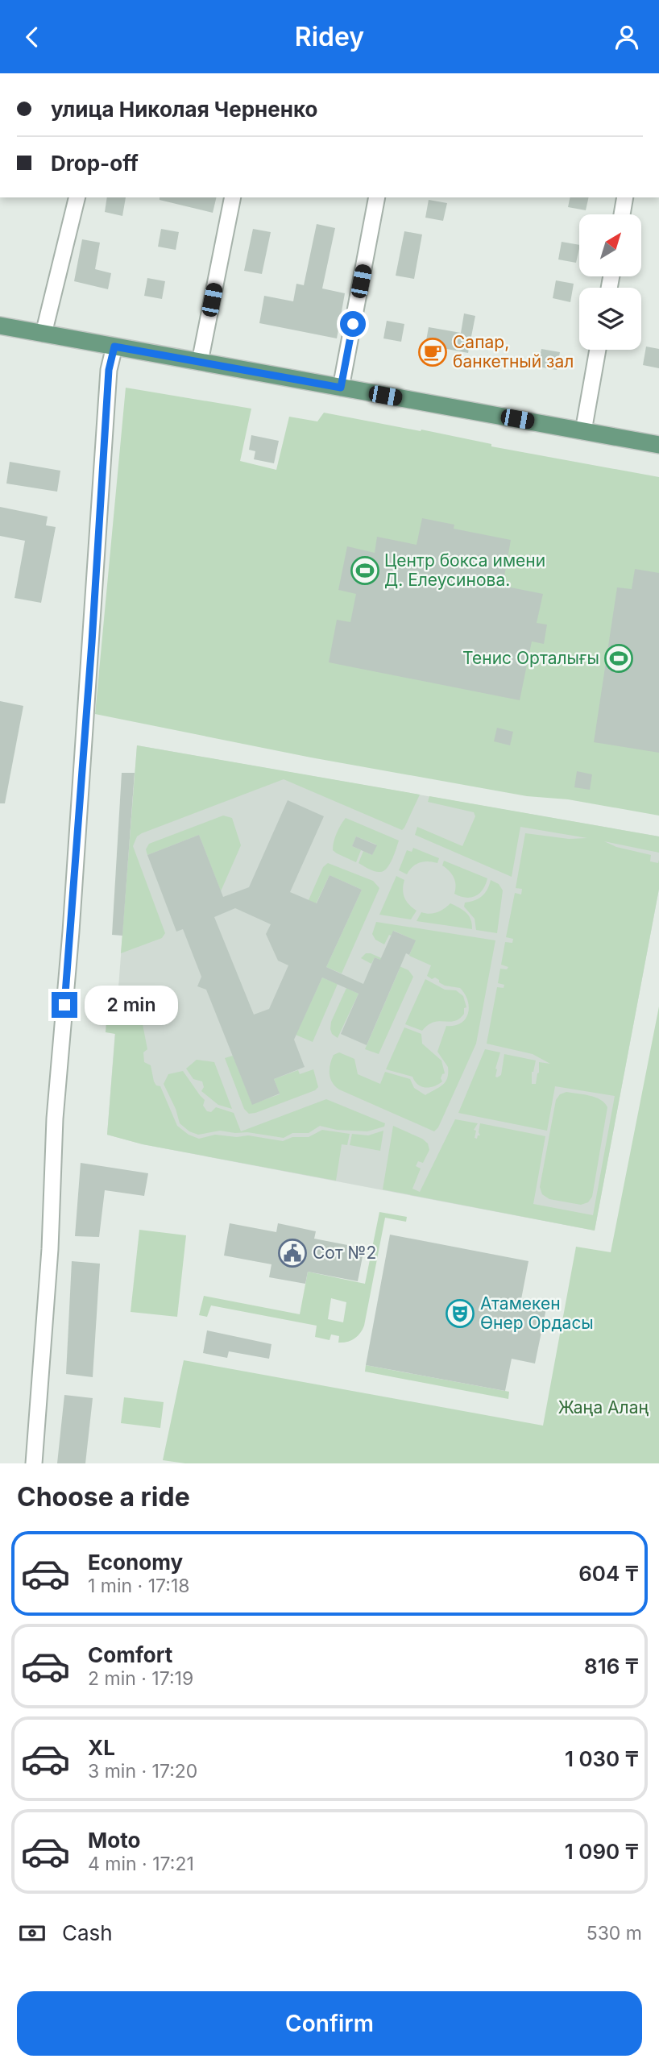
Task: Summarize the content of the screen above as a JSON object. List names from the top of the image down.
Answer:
{
  "parks": ["Жаңа Алаң"],
  "places": {
    "cafe": ["Сапар, банкетный зал"],
    "sports": ["Центр бокса имени Д. Елеусинова.", "Тенис Орталығы"],
    "public building": ["Сот №2"],
    "theatre": ["Атамекен Өнер Ордасы"]
  },
  "north": "top right",
  "page": {
    "header": "Ridey",
    "banner": ["улица Николая Черненко", "Drop-off"],
    "bubble": "2 min",
    "heading": "Choose a ride",
    "list": [
      {
        "name": "Economy",
        "note": "1 min · 17:18",
        "value": "604 ₸"
      },
      {
        "name": "Comfort",
        "note": "2 min · 17:19",
        "value": "816 ₸"
      },
      {
        "name": "XL",
        "note": "3 min · 17:20",
        "value": "1 030 ₸"
      },
      {
        "name": "Moto",
        "note": "4 min · 17:21",
        "value": "1 090 ₸"
      }
    ],
    "pay": ["Cash", "530 m"],
    "buttons": "Confirm"
  }
}
